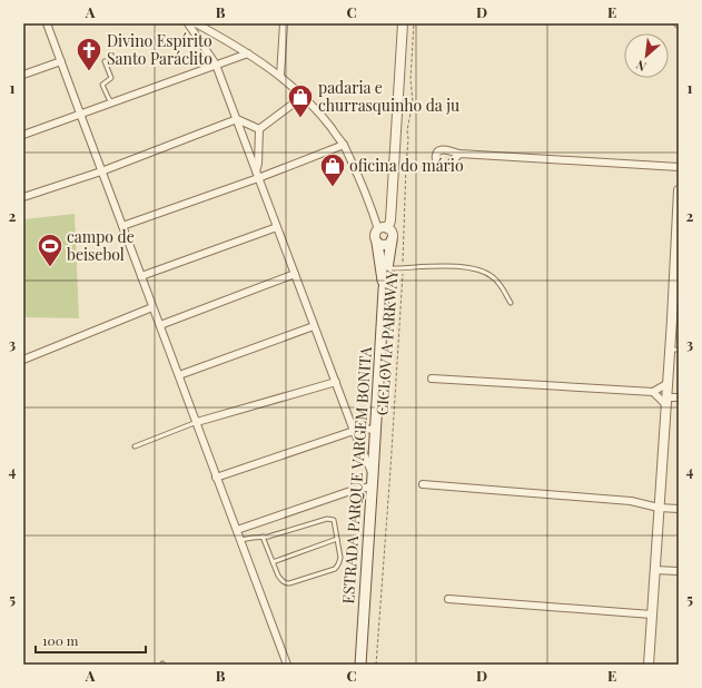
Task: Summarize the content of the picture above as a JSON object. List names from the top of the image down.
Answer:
{
  "streets": {
    "main road": ["ESTRADA PARQUE VARGEM BONITA"],
    "path": ["CICLOVIA PARKWAY"]
  },
  "places": {
    "church": ["Divino Espírito Santo Paráclito"],
    "shop": ["padaria e churrasquinho da ju", "oficina do mário"],
    "sports": ["campo de beisebol"]
  },
  "scale_bar": "100 m",
  "north": "bottom left",
  "grid": {
    "columns": [
      "A",
      "B",
      "C",
      "D",
      "E"
    ],
    "rows": [
      "1",
      "2",
      "3",
      "4",
      "5"
    ]
  }
}
